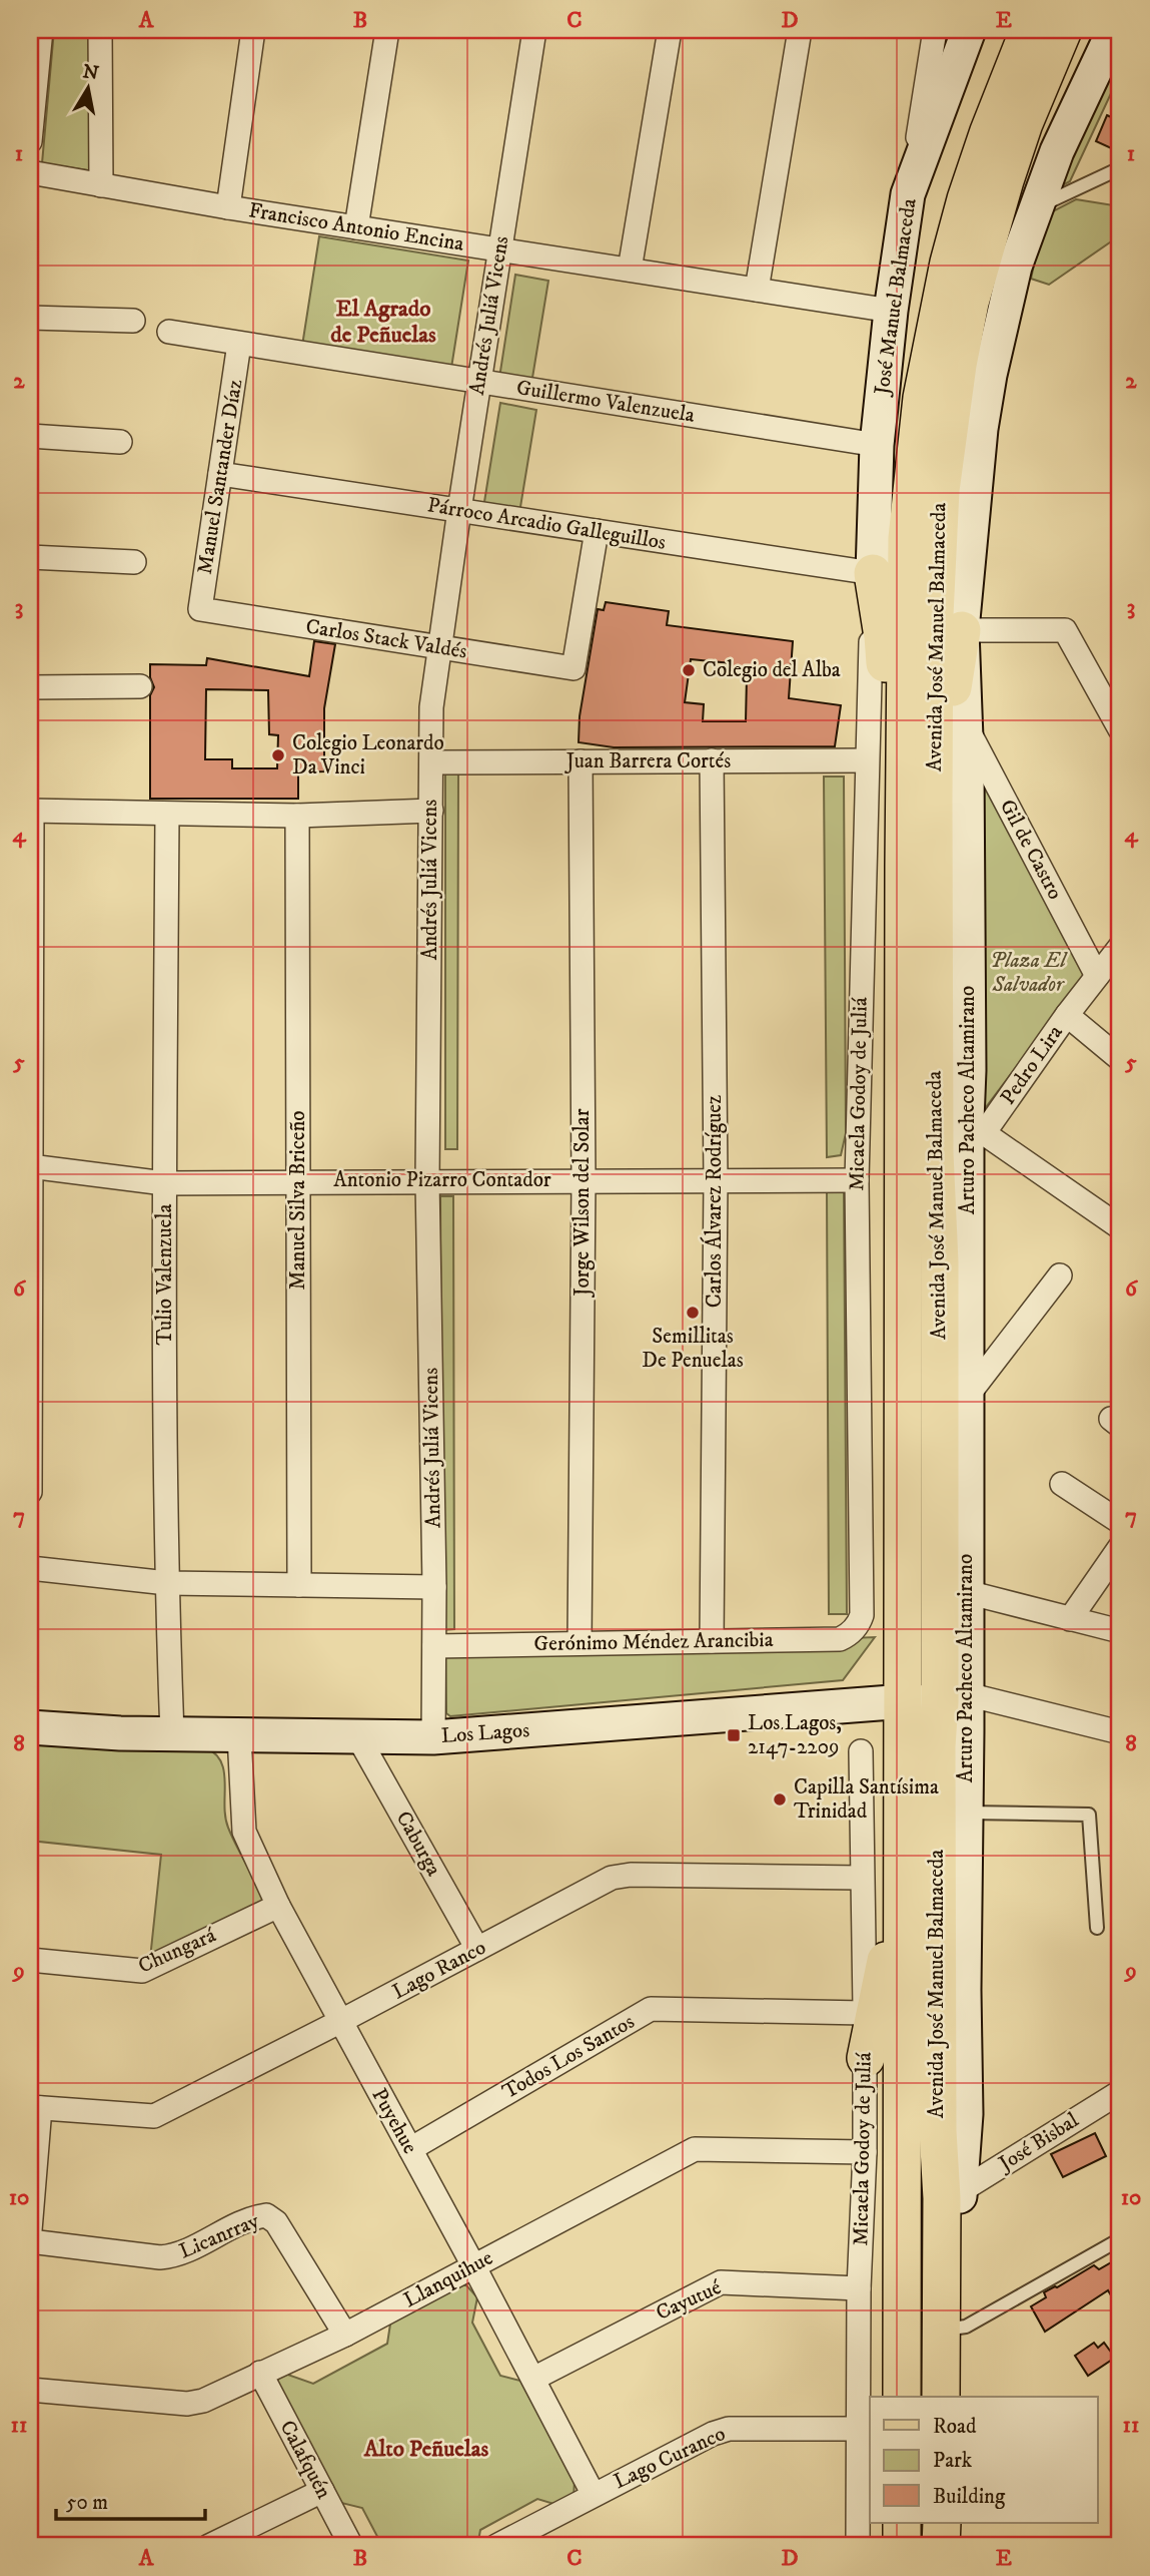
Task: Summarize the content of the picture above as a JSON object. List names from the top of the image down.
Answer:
{
  "streets": {
    "main road": ["Avenida José Manuel Balmaceda"],
    "street": [
      "Francisco Antonio Encina",
      "José Manuel Balmaceda",
      "Andrés Juliá Vicens",
      "Guillermo Valenzuela",
      "Manuel Santander Díaz",
      "Párroco Arcadio Galleguillos",
      "Carlos Stack Valdés",
      "Juan Barrera Cortés",
      "Gil de Castro",
      "Pedro Lira",
      "Micaela Godoy de Juliá",
      "Arturo Pacheco Altamirano",
      "Antonio Pizarro Contador",
      "Manuel Silva Briceño",
      "Carlos Álvarez Rodríguez",
      "Jorge Wilson del Solar",
      "Tulio Valenzuela",
      "Gerónimo Méndez Arancibia",
      "Los Lagos",
      "Caburga",
      "Chungará",
      "Lago Ranco",
      "Todos Los Santos",
      "Puyehue",
      "José Bisbal",
      "Licanrray",
      "Llanquihue",
      "Cayutué",
      "Lago Curanco",
      "Calafquén"
    ]
  },
  "crossings": [
    ["Francisco Antonio Encina", "José Manuel Balmaceda"],
    ["Francisco Antonio Encina", "Andrés Juliá Vicens"],
    ["José Manuel Balmaceda", "Guillermo Valenzuela"],
    ["José Manuel Balmaceda", "Párroco Arcadio Galleguillos"],
    ["José Manuel Balmaceda", "Micaela Godoy de Juliá"],
    ["Andrés Juliá Vicens", "Guillermo Valenzuela"],
    ["Andrés Juliá Vicens", "Párroco Arcadio Galleguillos"],
    ["Andrés Juliá Vicens", "Carlos Stack Valdés"],
    ["Andrés Juliá Vicens", "Juan Barrera Cortés"],
    ["Andrés Juliá Vicens", "Antonio Pizarro Contador"],
    ["Andrés Juliá Vicens", "Gerónimo Méndez Arancibia"],
    ["Andrés Juliá Vicens", "Los Lagos"],
    ["Guillermo Valenzuela", "Manuel Santander Díaz"],
    ["Manuel Santander Díaz", "Párroco Arcadio Galleguillos"],
    ["Manuel Santander Díaz", "Carlos Stack Valdés"],
    ["Párroco Arcadio Galleguillos", "Carlos Stack Valdés"],
    ["Párroco Arcadio Galleguillos", "Micaela Godoy de Juliá"],
    ["Avenida José Manuel Balmaceda", "Arturo Pacheco Altamirano"],
    ["Avenida José Manuel Balmaceda", "Los Lagos"],
    ["Avenida José Manuel Balmaceda", "José Bisbal"],
    ["Juan Barrera Cortés", "Micaela Godoy de Juliá"],
    ["Juan Barrera Cortés", "Carlos Álvarez Rodríguez"],
    ["Juan Barrera Cortés", "Jorge Wilson del Solar"],
    ["Gil de Castro", "Pedro Lira"],
    ["Gil de Castro", "Arturo Pacheco Altamirano"],
    ["Pedro Lira", "Arturo Pacheco Altamirano"],
    ["Micaela Godoy de Juliá", "Antonio Pizarro Contador"],
    ["Micaela Godoy de Juliá", "Gerónimo Méndez Arancibia"],
    ["Micaela Godoy de Juliá", "Lago Ranco"],
    ["Micaela Godoy de Juliá", "Todos Los Santos"],
    ["Micaela Godoy de Juliá", "Llanquihue"],
    ["Micaela Godoy de Juliá", "Cayutué"],
    ["Micaela Godoy de Juliá", "Lago Curanco"],
    ["Arturo Pacheco Altamirano", "Los Lagos"],
    ["Arturo Pacheco Altamirano", "José Bisbal"],
    ["Antonio Pizarro Contador", "Manuel Silva Briceño"],
    ["Antonio Pizarro Contador", "Carlos Álvarez Rodríguez"],
    ["Antonio Pizarro Contador", "Jorge Wilson del Solar"],
    ["Antonio Pizarro Contador", "Tulio Valenzuela"],
    ["Carlos Álvarez Rodríguez", "Gerónimo Méndez Arancibia"],
    ["Jorge Wilson del Solar", "Gerónimo Méndez Arancibia"],
    ["Tulio Valenzuela", "Los Lagos"],
    ["Los Lagos", "Caburga"],
    ["Los Lagos", "Puyehue"],
    ["Caburga", "Lago Ranco"],
    ["Chungará", "Puyehue"],
    ["Lago Ranco", "Puyehue"],
    ["Todos Los Santos", "Puyehue"],
    ["Puyehue", "Llanquihue"],
    ["Puyehue", "Cayutué"],
    ["Puyehue", "Lago Curanco"],
    ["Licanrray", "Llanquihue"],
    ["Llanquihue", "Calafquén"]
  ],
  "districts": ["El Agrado de Peñuelas", "Alto Peñuelas"],
  "parks": ["Plaza El Salvador"],
  "places": {
    "other": [
      "Colegio del Alba",
      "Colegio Leonardo Da Vinci",
      "Semillitas De Penuelas",
      "Capilla Santísima Trinidad"
    ],
    "transit": ["Los Lagos, 2147-2209"]
  },
  "legend": ["Road", "Park", "Building"],
  "scale_bar": "50 m",
  "north": "top",
  "grid": {
    "columns": [
      "A",
      "B",
      "C",
      "D",
      "E"
    ],
    "rows": [
      "1",
      "2",
      "3",
      "4",
      "5",
      "6",
      "7",
      "8",
      "9",
      "10",
      "11"
    ]
  }
}
